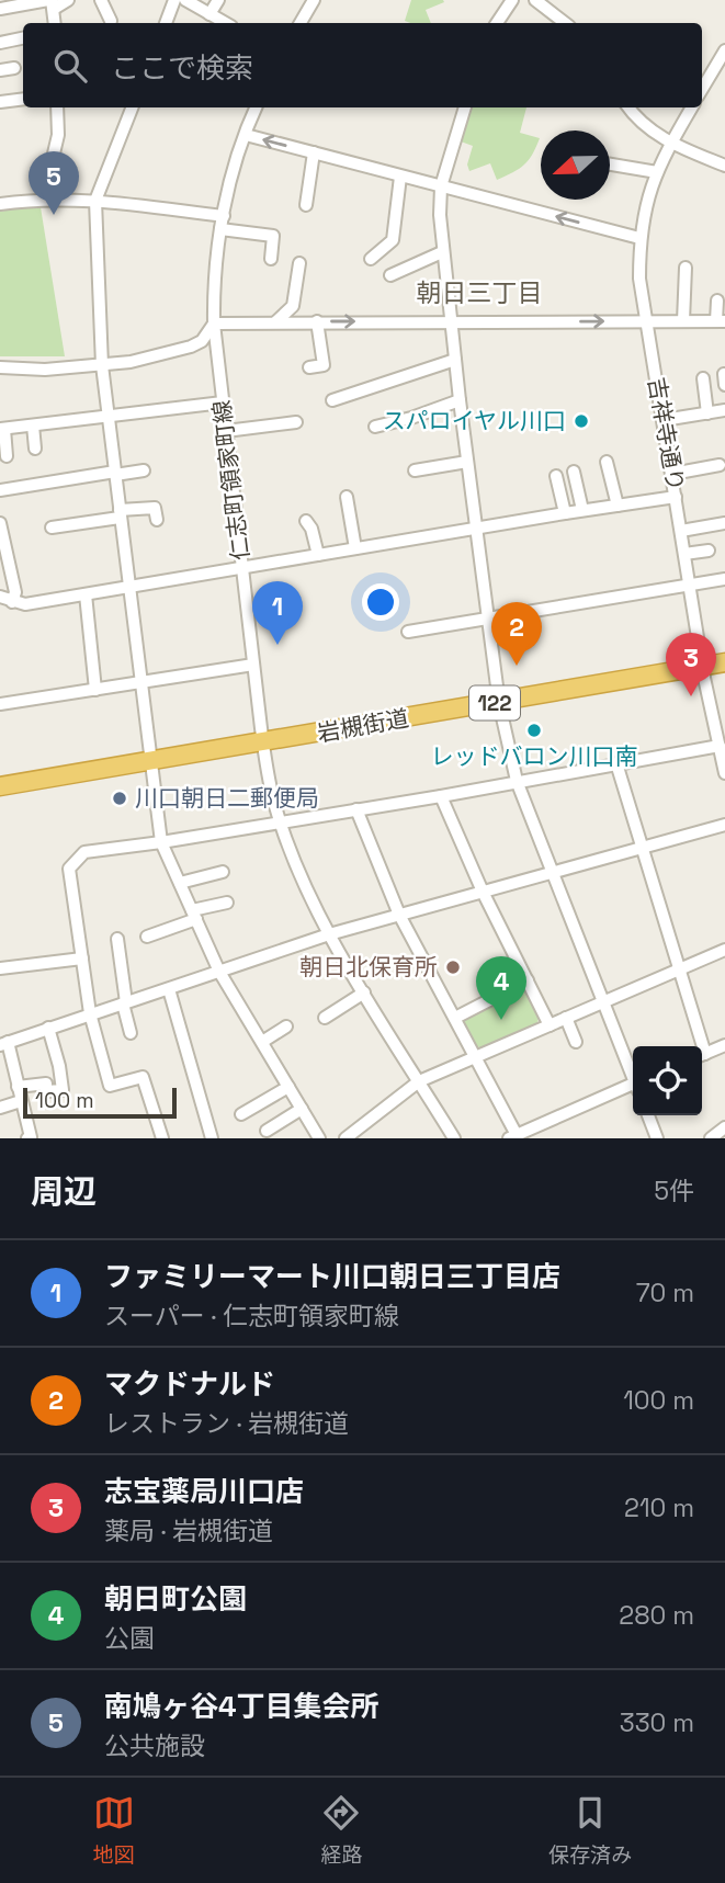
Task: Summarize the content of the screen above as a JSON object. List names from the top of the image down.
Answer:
{
  "streets": {
    "highway": ["122", "岩槻街道"],
    "street": ["吉祥寺通り", "仁志町領家町線"]
  },
  "crossings": [
    ["吉祥寺通り", "岩槻街道"],
    ["仁志町領家町線", "岩槻街道"]
  ],
  "districts": ["朝日三丁目"],
  "places": [
    "スパロイヤル川口",
    "レッドバロン川口南",
    "川口朝日二郵便局",
    "朝日北保育所"
  ],
  "scale_bar": "100 m",
  "north": "left",
  "page": {
    "search": "ここで検索",
    "pins": [
      "5",
      "1",
      "2",
      "3",
      "4"
    ],
    "scale": "100 m",
    "heading": ["周辺", "5件"],
    "list": [
      {
        "mark": "1",
        "name": "ファミリーマート川口朝日三丁目店",
        "note": "スーパー · 仁志町領家町線",
        "value": "70 m"
      },
      {
        "mark": "2",
        "name": "マクドナルド",
        "note": "レストラン · 岩槻街道",
        "value": "100 m"
      },
      {
        "mark": "3",
        "name": "志宝薬局川口店",
        "note": "薬局 · 岩槻街道",
        "value": "210 m"
      },
      {
        "mark": "4",
        "name": "朝日町公園",
        "note": "公園",
        "value": "280 m"
      },
      {
        "mark": "5",
        "name": "南鳩ヶ谷4丁目集会所",
        "note": "公共施設",
        "value": "330 m"
      }
    ],
    "nav": ["地図", "経路", "保存済み"]
  }
}
